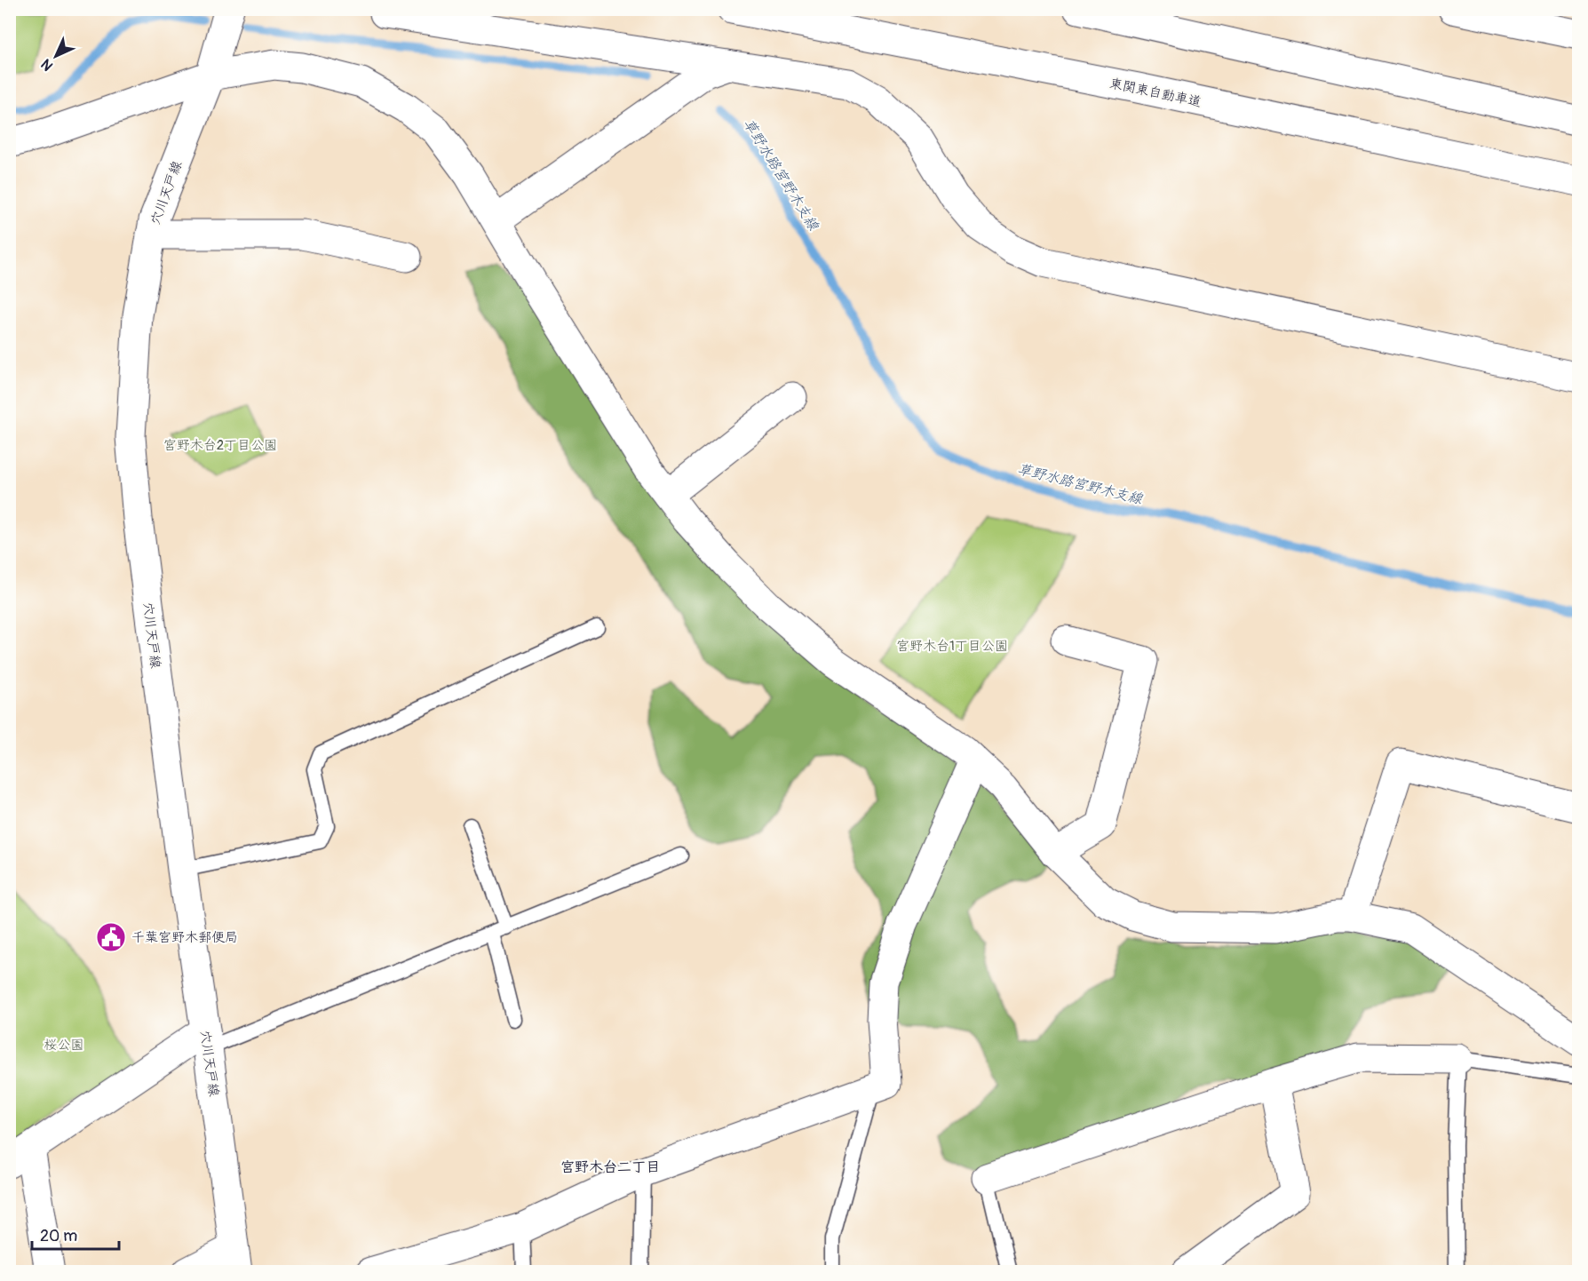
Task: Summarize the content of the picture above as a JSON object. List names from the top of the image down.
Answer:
{
  "streets": {
    "main road": ["東関東自動車道", "穴川天戸線"]
  },
  "districts": ["宮野木台二丁目"],
  "water": ["草野水路宮野木支線"],
  "parks": ["宮野木台2丁目公園", "宮野木台1丁目公園", "桜公園"],
  "places": {
    "public building": ["千葉宮野木郵便局"]
  },
  "scale_bar": "20 m",
  "north": "bottom left"
}
